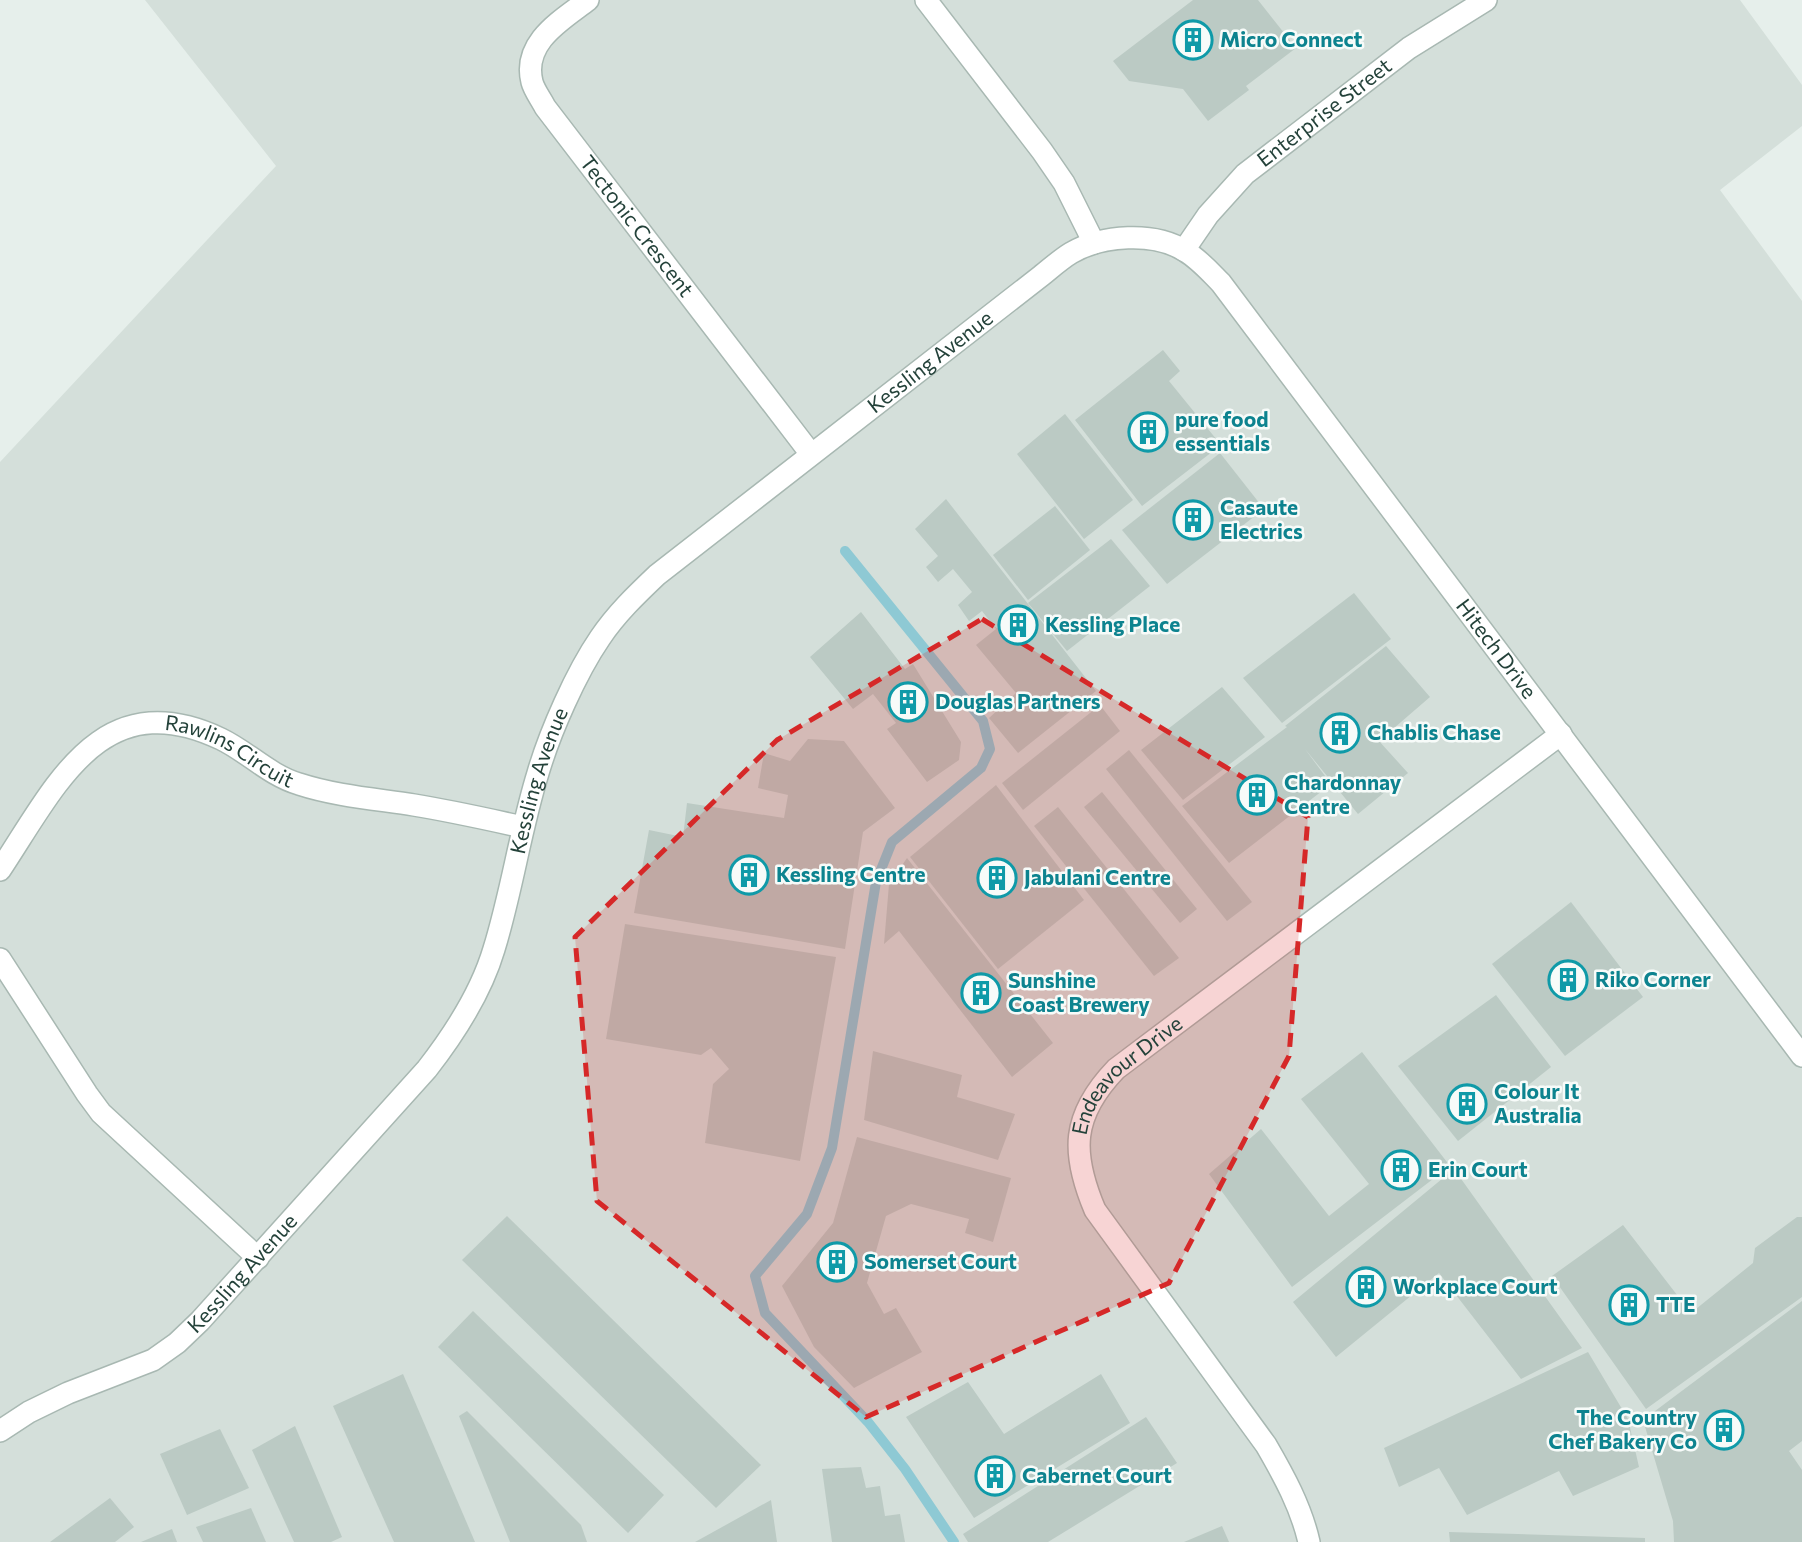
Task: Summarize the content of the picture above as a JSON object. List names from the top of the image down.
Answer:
{
  "streets": {
    "street": [
      "Enterprise Street",
      "Tectonic Crescent",
      "Kessling Avenue",
      "Hitech Drive",
      "Rawlins Circuit",
      "Endeavour Drive"
    ]
  },
  "crossings": [
    ["Enterprise Street", "Kessling Avenue"],
    ["Enterprise Street", "Hitech Drive"],
    ["Tectonic Crescent", "Kessling Avenue"],
    ["Kessling Avenue", "Hitech Drive"],
    ["Kessling Avenue", "Rawlins Circuit"],
    ["Hitech Drive", "Endeavour Drive"]
  ],
  "places": {
    "building": [
      "Micro Connect",
      "pure food essentials",
      "Casaute Electrics",
      "Kessling Place",
      "Douglas Partners",
      "Chablis Chase",
      "Chardonnay Centre",
      "Kessling Centre",
      "Jabulani Centre",
      "Riko Corner",
      "Sunshine Coast Brewery",
      "Colour It Australia",
      "Erin Court",
      "Somerset Court",
      "Workplace Court",
      "TTE",
      "The Country Chef Bakery Co",
      "Cabernet Court"
    ]
  }
}
